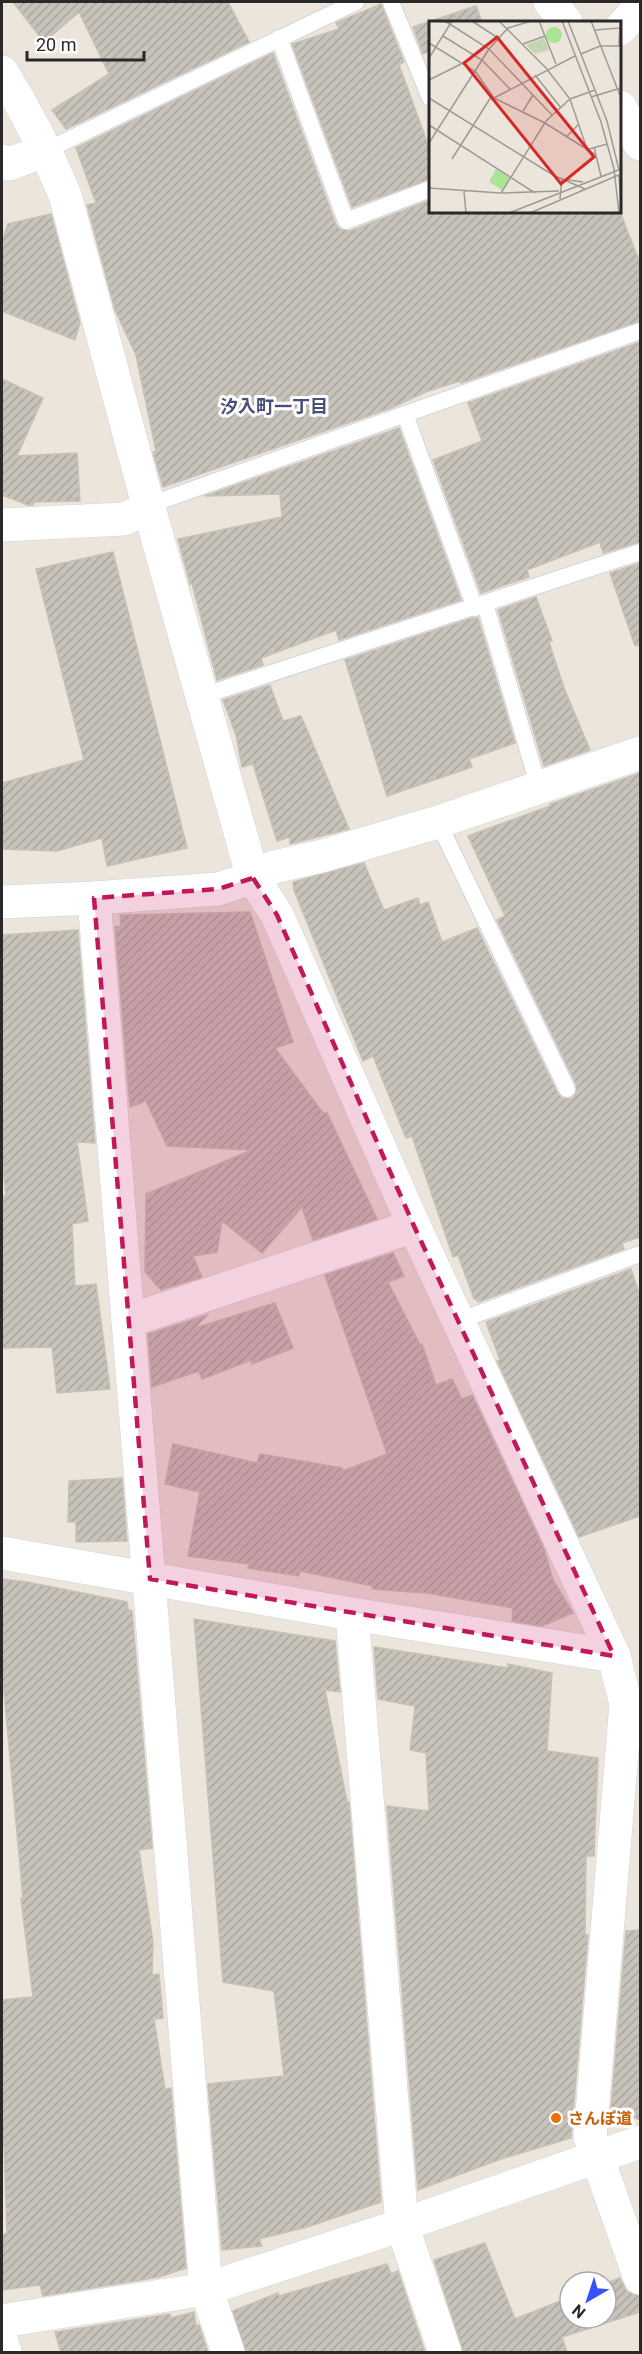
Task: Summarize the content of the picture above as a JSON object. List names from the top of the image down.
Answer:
{
  "districts": ["汐入町一丁目"],
  "places": ["さんぽ道"],
  "scale_bar": "20 m",
  "north": "bottom left"
}
